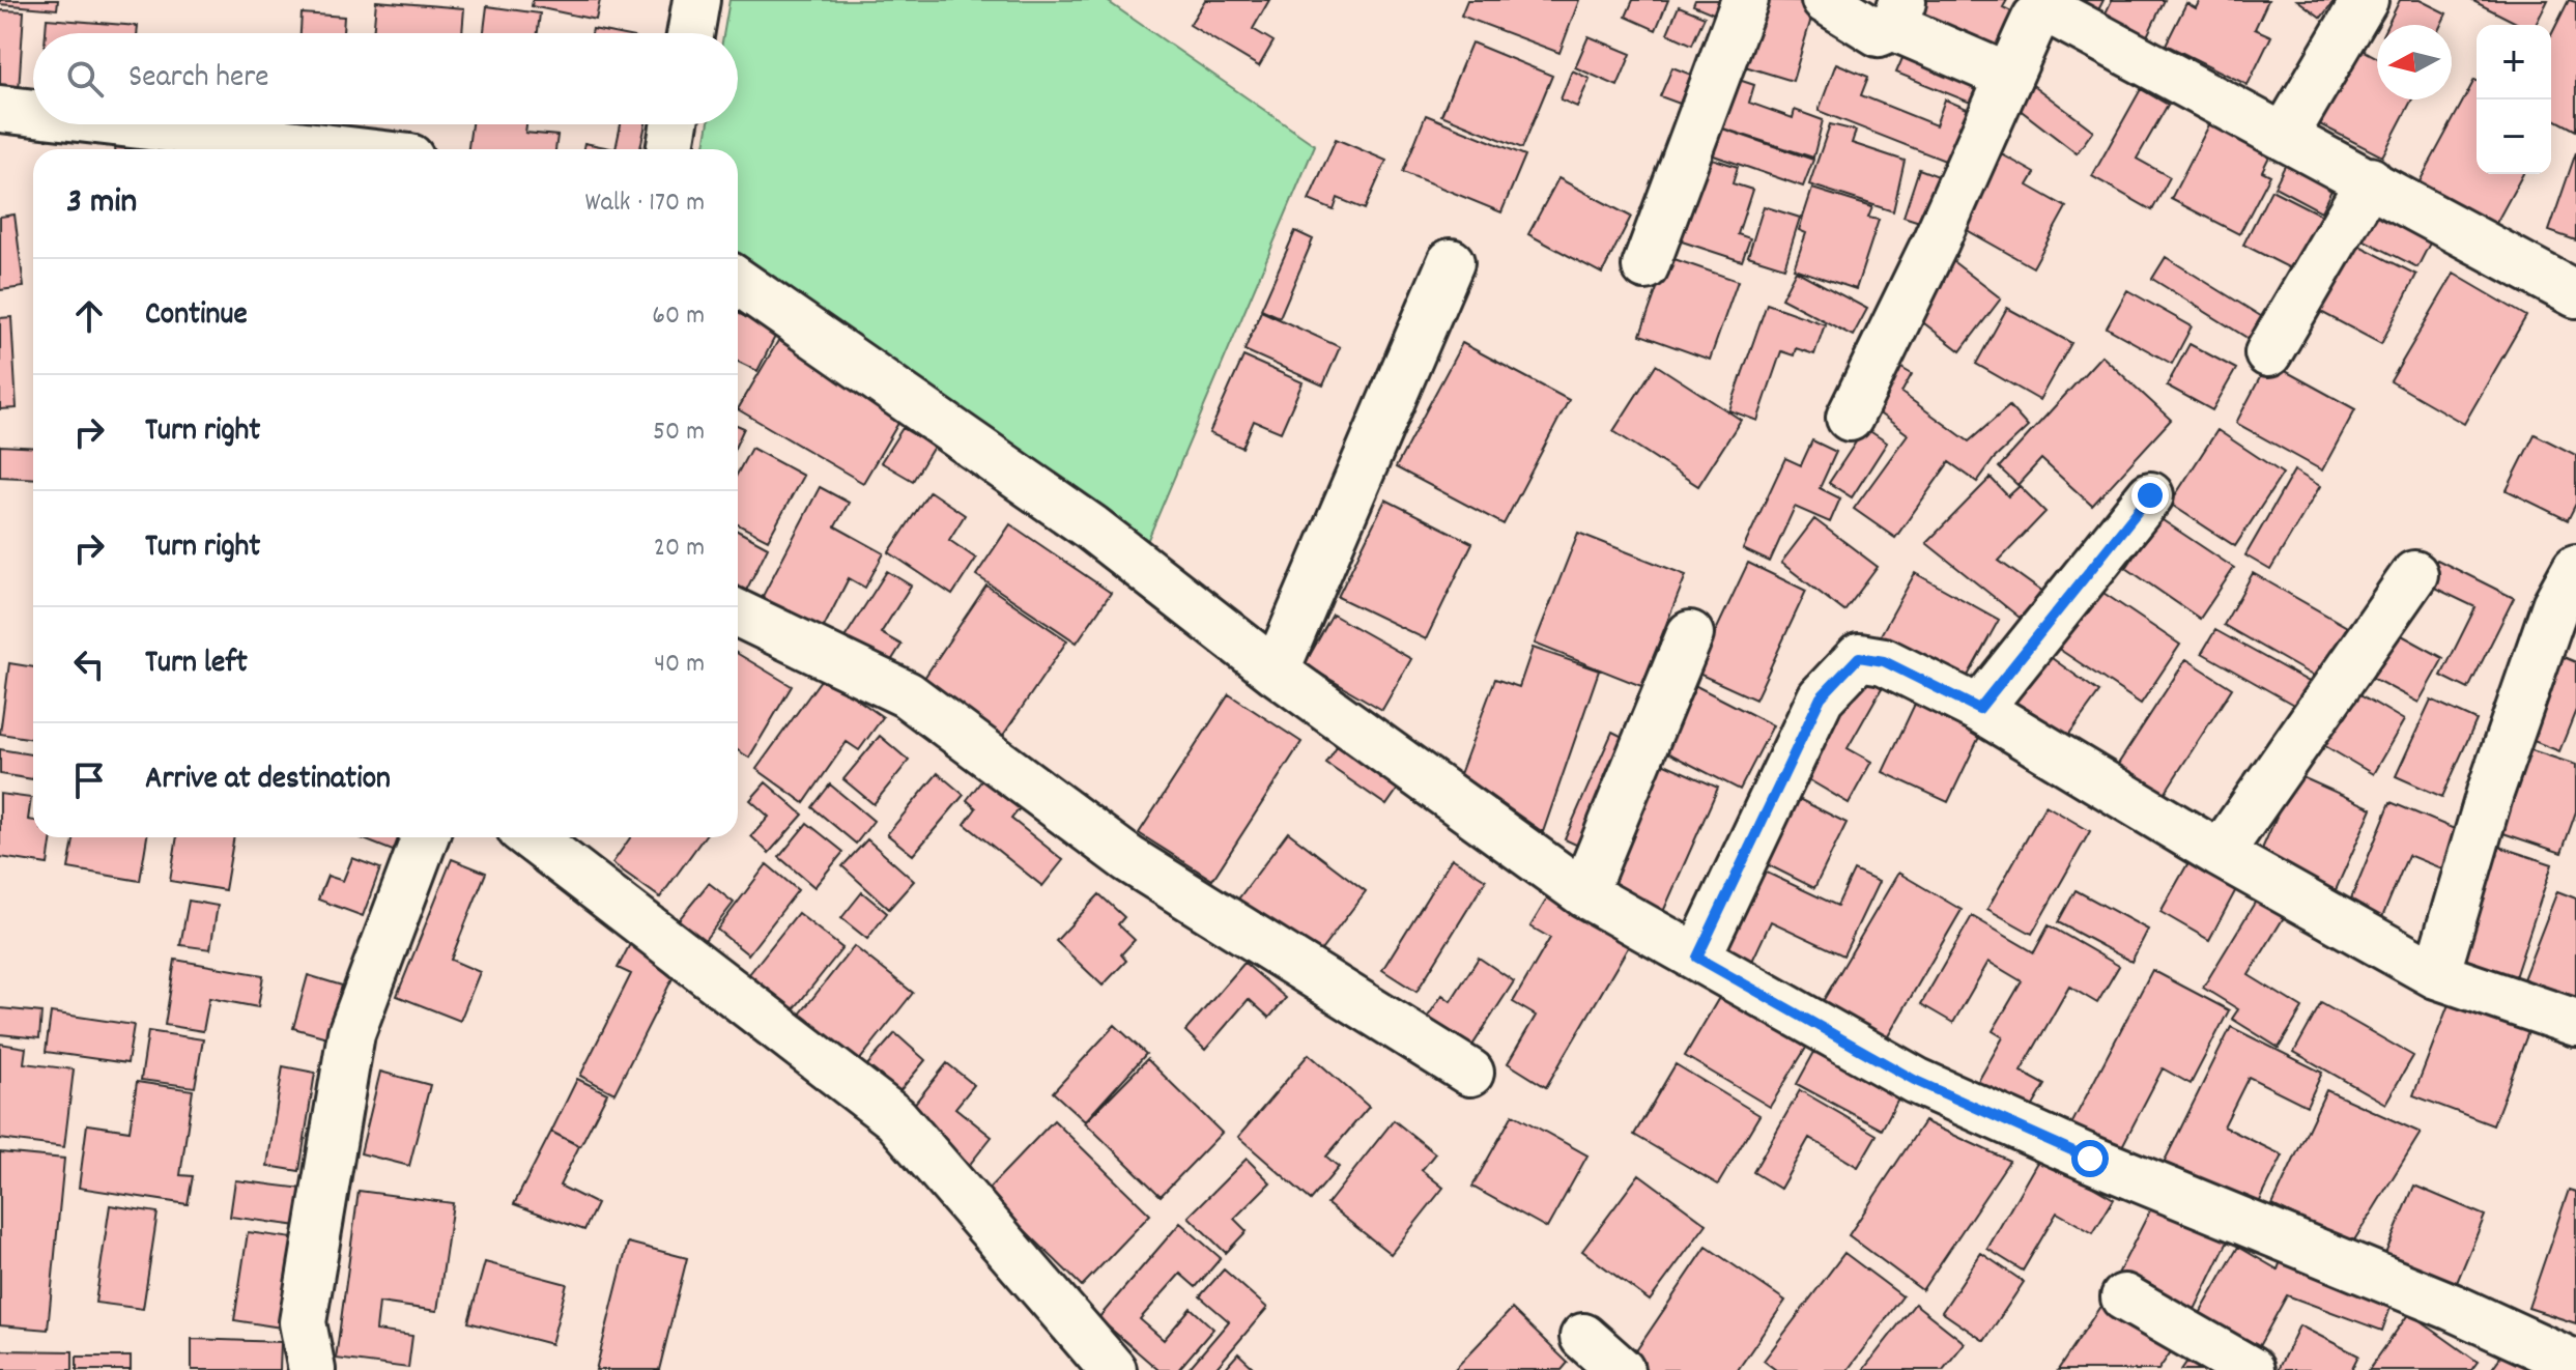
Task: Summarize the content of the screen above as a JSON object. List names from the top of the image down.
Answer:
{
  "north": "left",
  "page": {
    "map_buttons": ["+", "−"],
    "search": "Search here",
    "heading": ["3 min", "Walk · 170 m"],
    "list": [
      ["Continue", "60 m"],
      ["Turn right", "50 m"],
      ["Turn right", "20 m"],
      ["Turn left", "40 m"],
      "Arrive at destination"
    ]
  }
}
